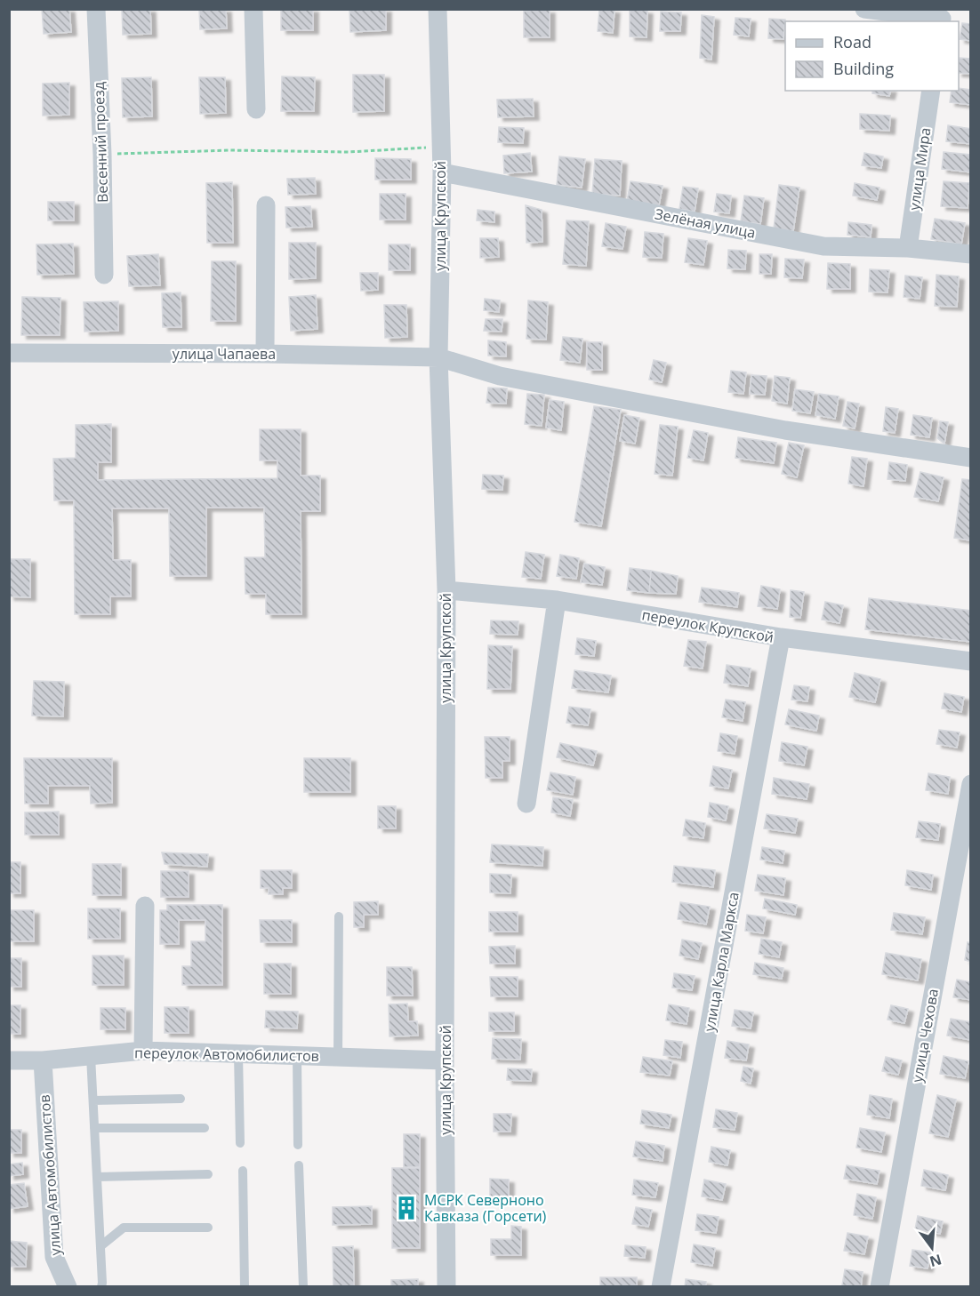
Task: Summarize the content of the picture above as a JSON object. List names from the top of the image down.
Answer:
{
  "streets": {
    "street": [
      "Весенний проезд",
      "улица Мира",
      "улица Крупской",
      "Зелёная улица",
      "улица Чапаева",
      "переулок Крупской",
      "улица Карла Маркса",
      "улица Чехова",
      "переулок Автомобилистов",
      "улица Автомобилистов"
    ]
  },
  "crossings": [
    ["улица Мира", "Зелёная улица"],
    ["улица Крупской", "Зелёная улица"],
    ["улица Крупской", "улица Чапаева"],
    ["улица Крупской", "переулок Крупской"],
    ["улица Крупской", "переулок Автомобилистов"],
    ["переулок Крупской", "улица Карла Маркса"],
    ["переулок Автомобилистов", "улица Автомобилистов"]
  ],
  "places": {
    "building": ["МСРК Северноно Кавказа (Горсети)"]
  },
  "legend": ["Road", "Building"],
  "north": "bottom"
}
